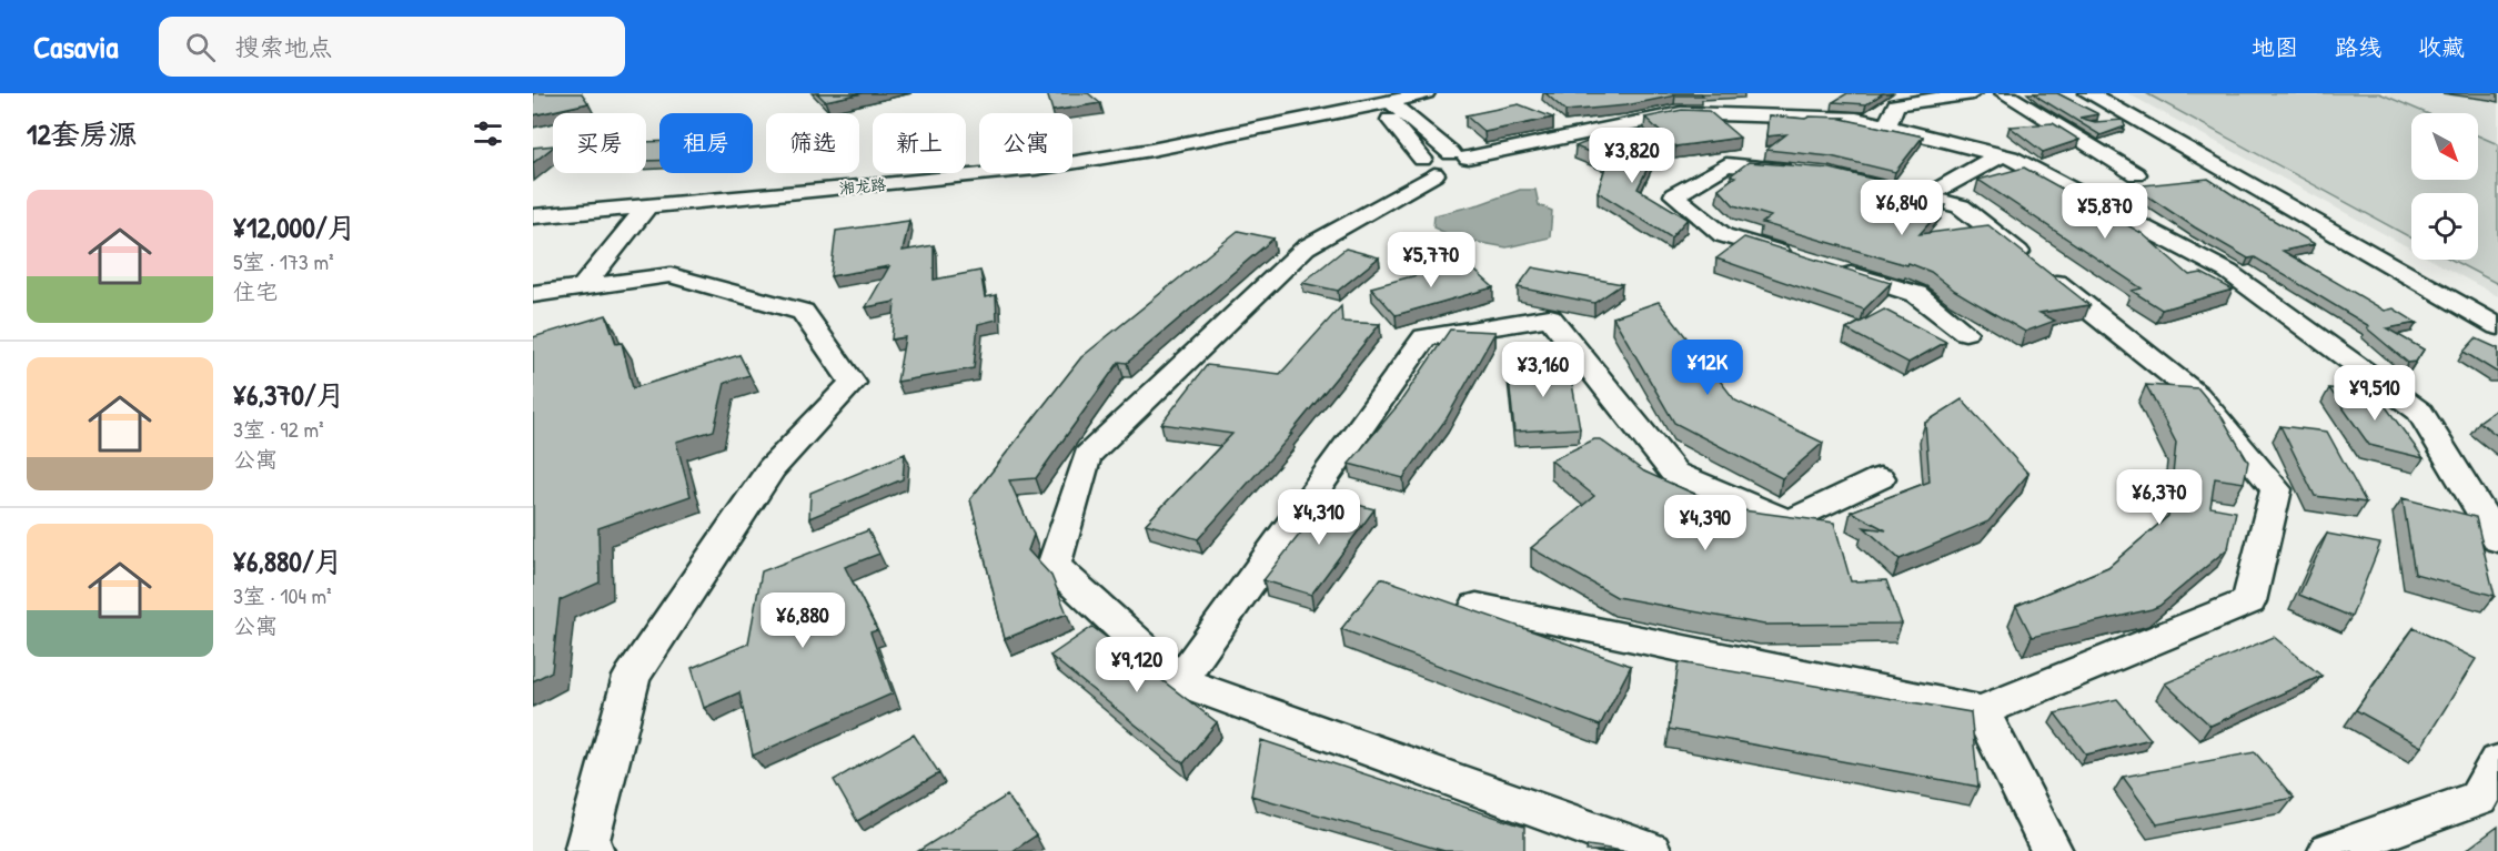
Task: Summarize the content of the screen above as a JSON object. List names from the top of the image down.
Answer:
{
  "streets": {
    "street": ["湘龙路"]
  },
  "north": "bottom right",
  "page": {
    "header": "Casavia",
    "search": "搜索地点",
    "nav": ["地图", "路线", "收藏"],
    "heading": "12套房源",
    "chip": [
      "买房",
      "租房",
      "筛选",
      "新上",
      "公寓"
    ],
    "price": [
      "¥3,820",
      "¥6,840",
      "¥5,870",
      "¥5,770",
      "¥12K",
      "¥3,160",
      "¥9,510",
      "¥6,370",
      "¥4,310",
      "¥4,390",
      "¥6,880",
      "¥9,120"
    ],
    "list": [
      {
        "name": "¥12,000/月",
        "note": "5室 · 173 m² · 住宅"
      },
      {
        "name": "¥6,370/月",
        "note": "3室 · 92 m² · 公寓"
      },
      {
        "name": "¥6,880/月",
        "note": "3室 · 104 m² · 公寓"
      }
    ]
  }
}
